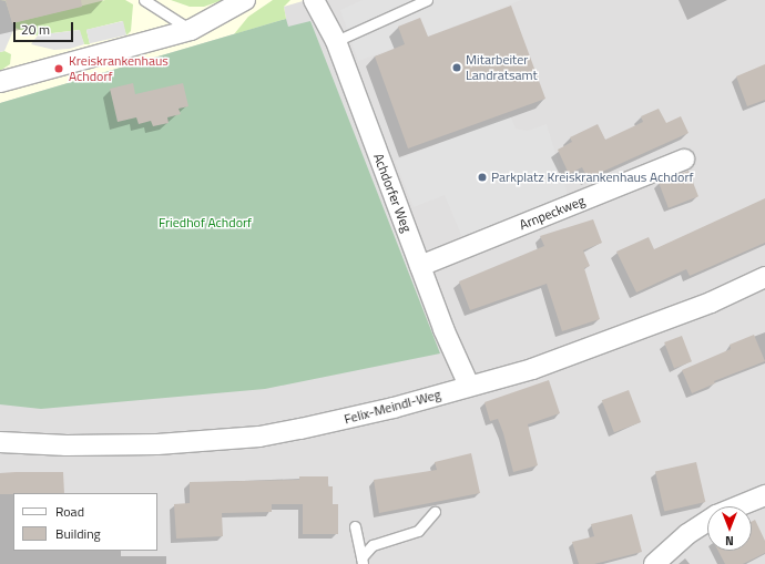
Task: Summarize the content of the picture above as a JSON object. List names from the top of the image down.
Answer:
{
  "streets": {
    "street": ["Achdorfer Weg", "Arnpeckweg", "Felix-Meindl-Weg"]
  },
  "crossings": [
    ["Achdorfer Weg", "Arnpeckweg"],
    ["Achdorfer Weg", "Felix-Meindl-Weg"]
  ],
  "parks": ["Friedhof Achdorf"],
  "places": ["Mitarbeiter Landratsamt", "Kreiskrankenhaus Achdorf", "Parkplatz Kreiskrankenhaus Achdorf"],
  "legend": ["Road", "Building"],
  "scale_bar": "20 m",
  "north": "bottom"
}
